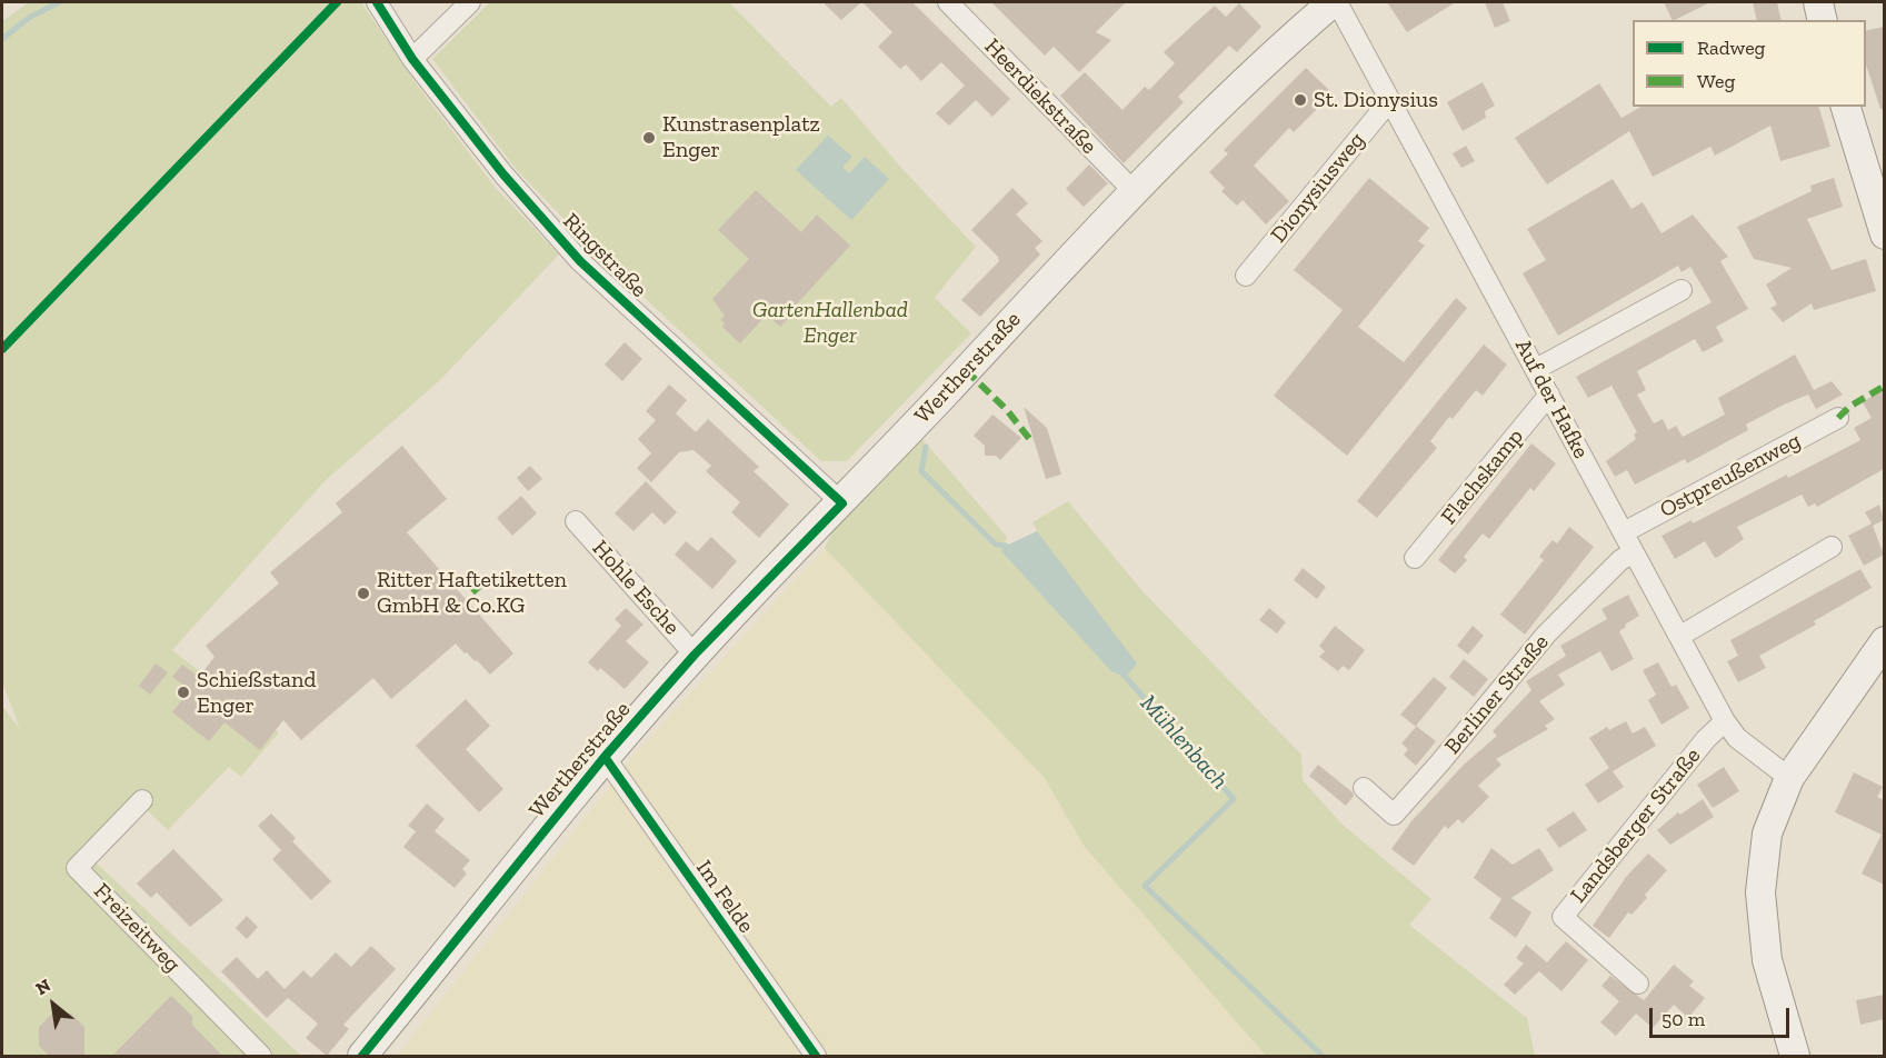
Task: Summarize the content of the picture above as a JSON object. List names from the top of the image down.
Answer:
{
  "streets": {
    "main road": ["Wertherstraße"],
    "street": [
      "Heerdiekstraße",
      "Dionysiusweg",
      "Ringstraße",
      "Auf der Hafke",
      "Ostpreußenweg",
      "Flachskamp",
      "Hohle Esche",
      "Berliner Straße",
      "Landsberger Straße",
      "Im Felde",
      "Freizeitweg"
    ]
  },
  "crossings": [
    ["Heerdiekstraße", "Wertherstraße"],
    ["Dionysiusweg", "Auf der Hafke"],
    ["Ringstraße", "Wertherstraße"],
    ["Wertherstraße", "Auf der Hafke"],
    ["Wertherstraße", "Hohle Esche"],
    ["Wertherstraße", "Im Felde"],
    ["Auf der Hafke", "Ostpreußenweg"],
    ["Auf der Hafke", "Flachskamp"],
    ["Auf der Hafke", "Berliner Straße"],
    ["Auf der Hafke", "Landsberger Straße"]
  ],
  "water": ["Mühlenbach"],
  "parks": ["GartenHallenbad Enger"],
  "places": [
    "St. Dionysius",
    "Kunstrasenplatz Enger",
    "Ritter Haftetiketten GmbH & Co.KG",
    "Schießstand Enger"
  ],
  "legend": ["Radweg", "Weg"],
  "scale_bar": "50 m",
  "north": "top left"
}
